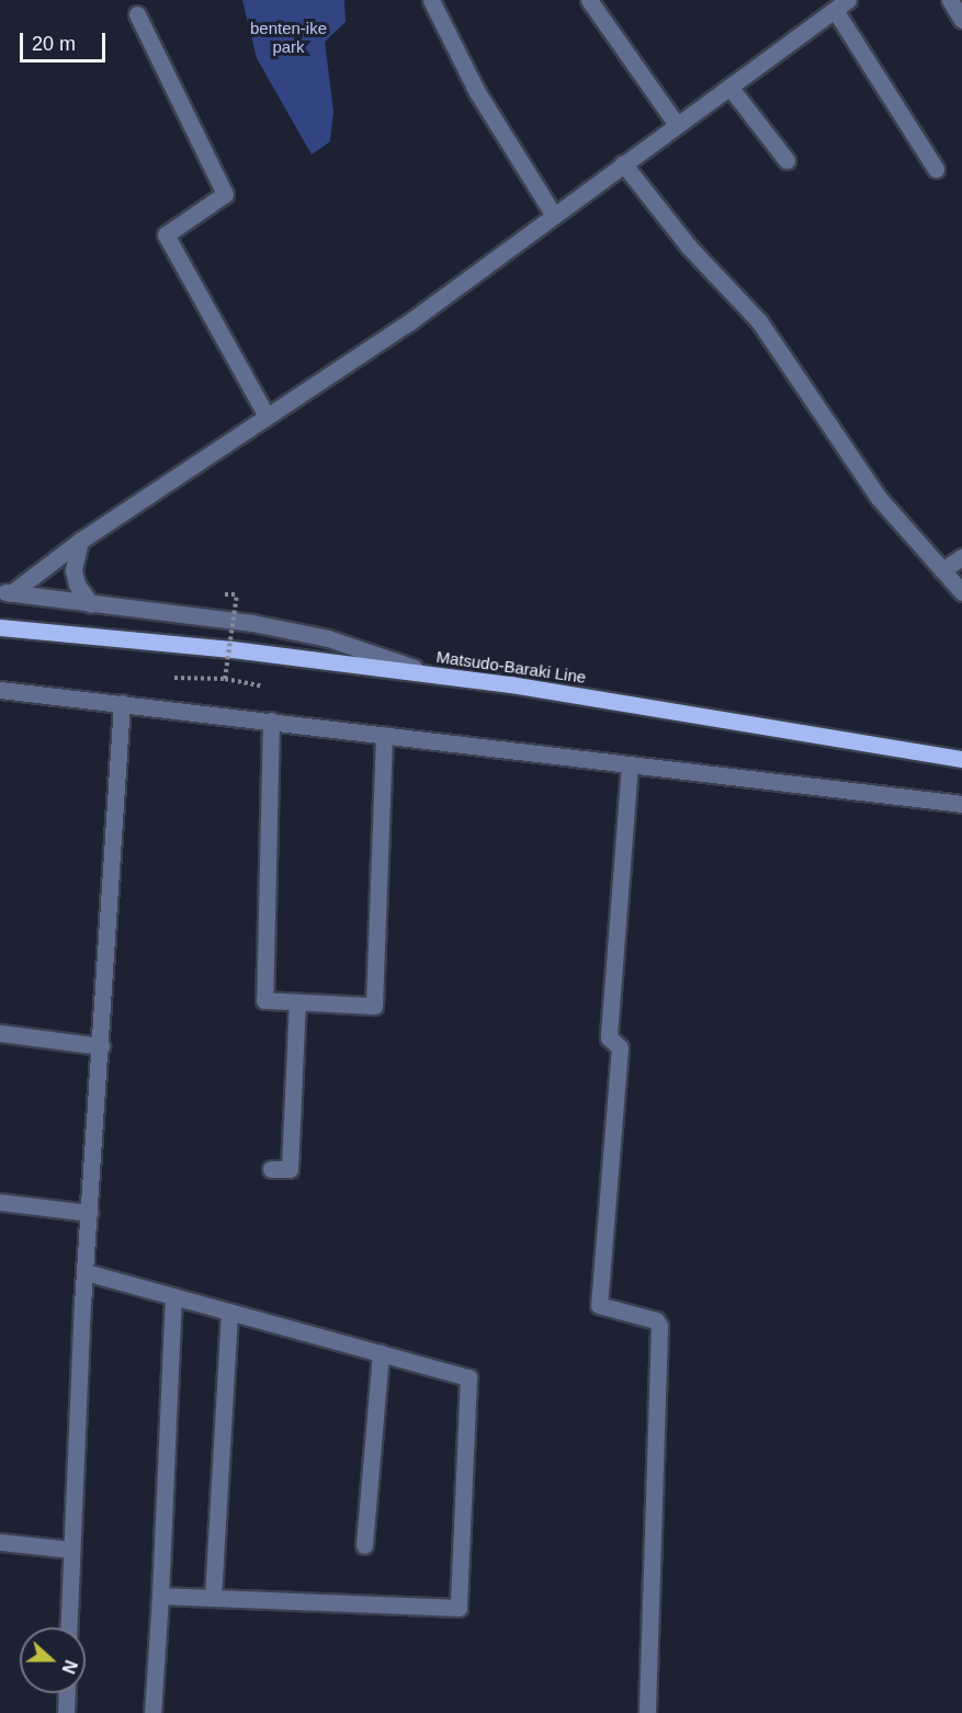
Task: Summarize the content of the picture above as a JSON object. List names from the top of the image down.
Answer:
{
  "streets": {
    "main road": ["Matsudo-Baraki Line"]
  },
  "parks": ["benten-ike park"],
  "scale_bar": "20 m",
  "north": "right"
}
